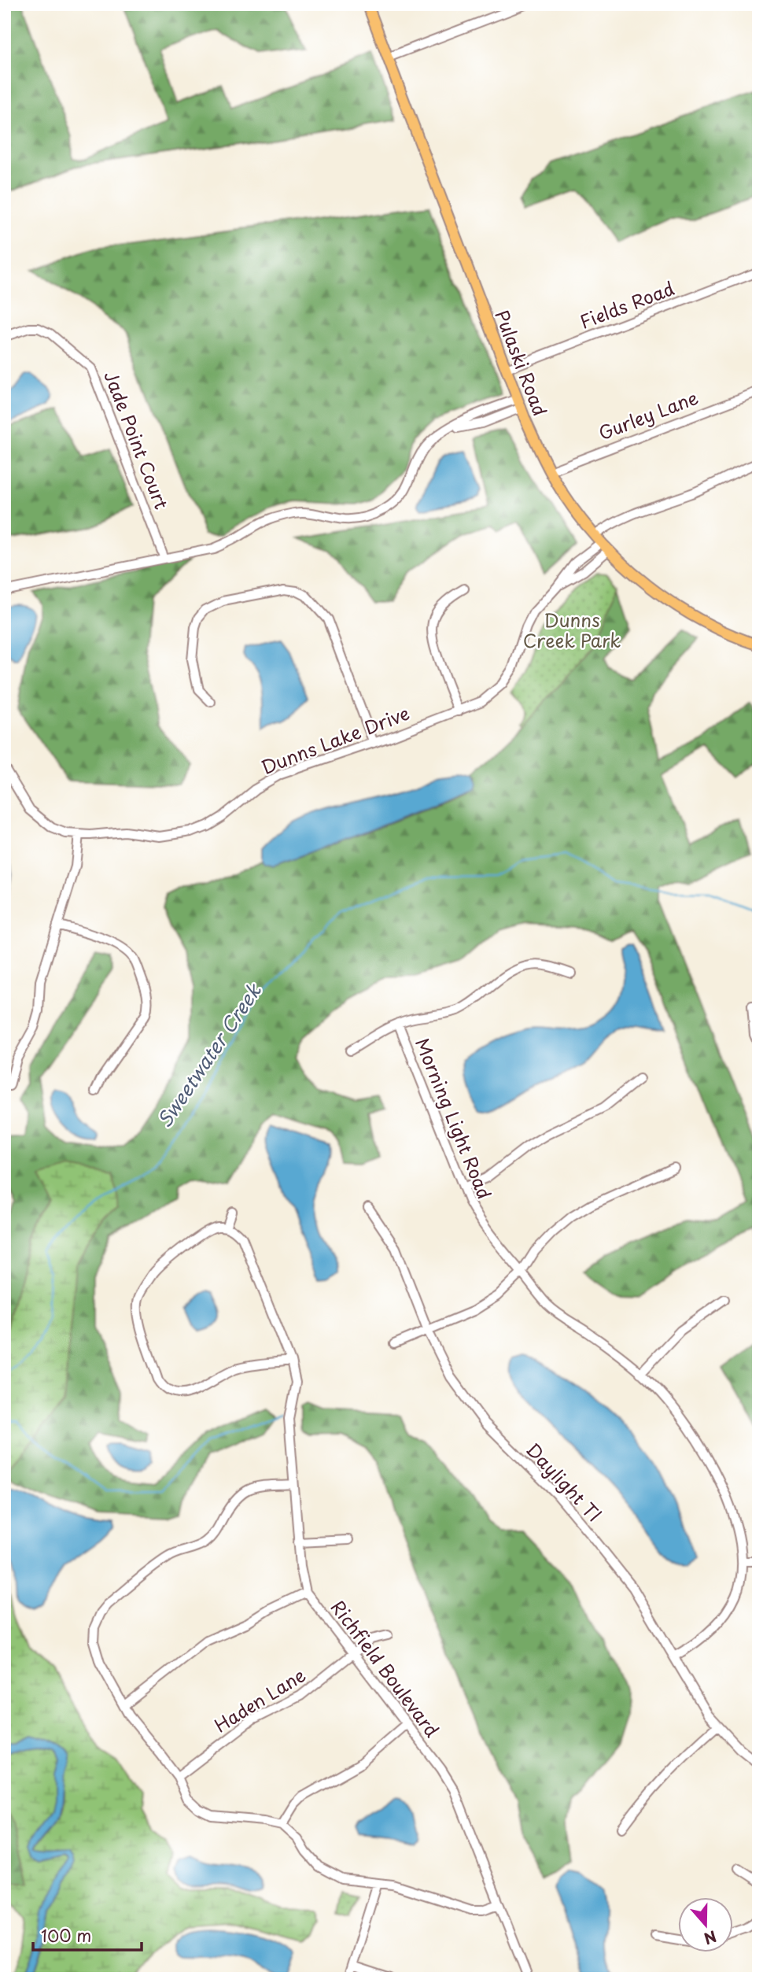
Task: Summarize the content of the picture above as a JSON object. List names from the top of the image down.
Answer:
{
  "streets": {
    "main road": ["Pulaski Road"],
    "street": [
      "Fields Road",
      "Gurley Lane",
      "Jade Point Court",
      "Dunns Lake Drive",
      "Morning Light Road",
      "Daylight Tl",
      "Richfield Boulevard",
      "Haden Lane"
    ]
  },
  "crossings": [
    ["Fields Road", "Pulaski Road"],
    ["Pulaski Road", "Gurley Lane"],
    ["Morning Light Road", "Daylight Tl"],
    ["Richfield Boulevard", "Haden Lane"]
  ],
  "water": ["Sweetwater Creek"],
  "parks": ["Dunns Creek Park"],
  "scale_bar": "100 m",
  "north": "bottom"
}
